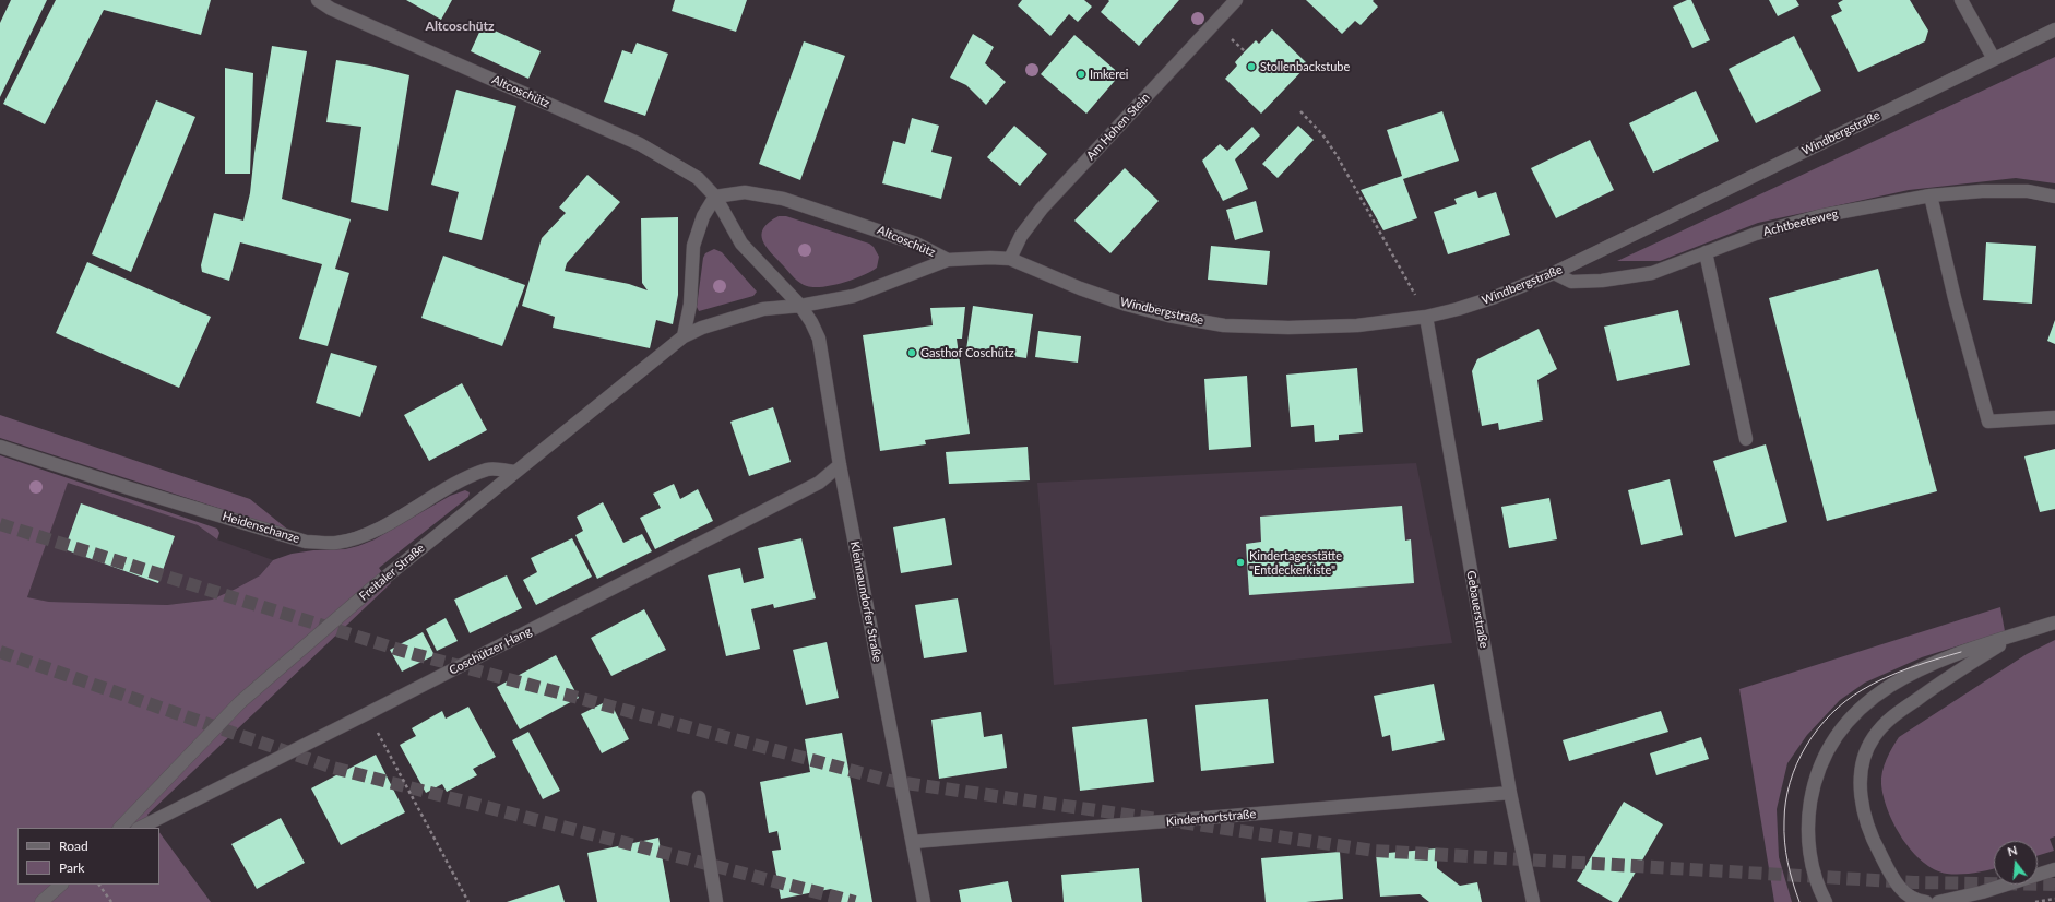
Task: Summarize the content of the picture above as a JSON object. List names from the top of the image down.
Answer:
{
  "streets": {
    "street": [
      "Altcoschütz",
      "Am Hohen Stein",
      "Windbergstraße",
      "Achtbeeteweg",
      "Heidenschanze",
      "Freitaler Straße",
      "Kleinnaundorfer Straße",
      "Gebauerstraße",
      "Coschützer Hang",
      "Kinderhortstraße"
    ]
  },
  "crossings": [
    ["Altcoschütz", "Windbergstraße"],
    ["Altcoschütz", "Freitaler Straße"],
    ["Altcoschütz", "Kleinnaundorfer Straße"],
    ["Am Hohen Stein", "Windbergstraße"],
    ["Windbergstraße", "Achtbeeteweg"],
    ["Windbergstraße", "Gebauerstraße"],
    ["Heidenschanze", "Freitaler Straße"],
    ["Kleinnaundorfer Straße", "Coschützer Hang"],
    ["Kleinnaundorfer Straße", "Kinderhortstraße"],
    ["Gebauerstraße", "Kinderhortstraße"]
  ],
  "districts": ["Altcoschütz"],
  "places": [
    "Stollenbackstube",
    "Imkerei",
    "Gasthof Coschütz",
    "Kindertagesstätte \"Entdeckerkiste\""
  ],
  "legend": ["Road", "Park"],
  "north": "top"
}
